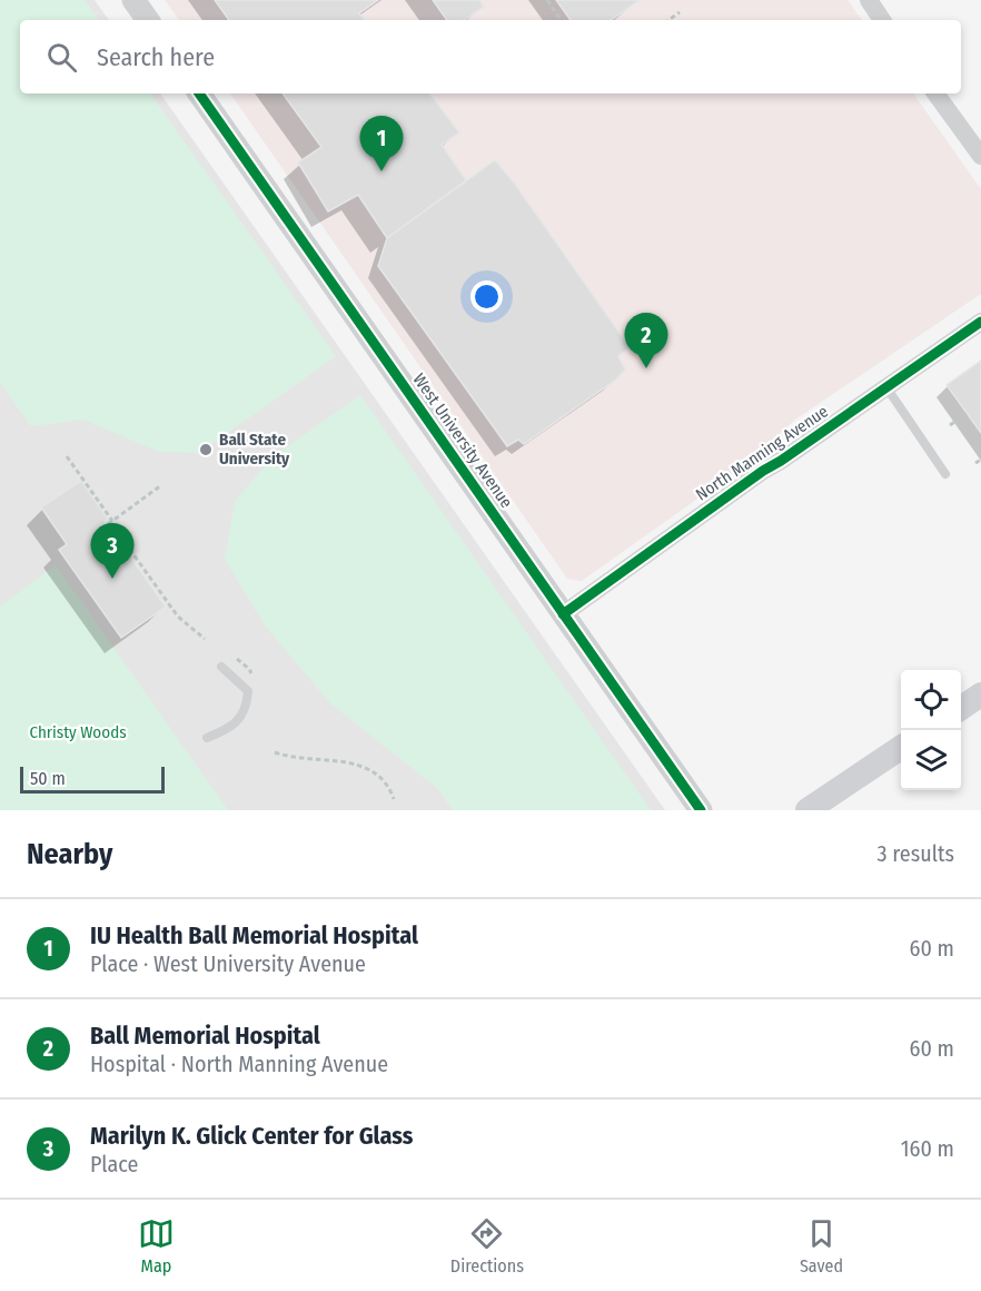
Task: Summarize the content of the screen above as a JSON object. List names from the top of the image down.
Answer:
{
  "streets": {
    "street": ["West University Avenue", "North Manning Avenue"]
  },
  "crossings": [
    ["West University Avenue", "North Manning Avenue"]
  ],
  "parks": ["Christy Woods"],
  "places": ["Ball State University"],
  "scale_bar": "50 m",
  "page": {
    "search": "Search here",
    "pins": ["1", "2", "3"],
    "scale": "50 m",
    "heading": ["Nearby", "3 results"],
    "list": [
      {
        "mark": "1",
        "name": "IU Health Ball Memorial Hospital",
        "note": "Place · West University Avenue",
        "value": "60 m"
      },
      {
        "mark": "2",
        "name": "Ball Memorial Hospital",
        "note": "Hospital · North Manning Avenue",
        "value": "60 m"
      },
      {
        "mark": "3",
        "name": "Marilyn K. Glick Center for Glass",
        "note": "Place",
        "value": "160 m"
      }
    ],
    "nav": ["Map", "Directions", "Saved"]
  }
}
